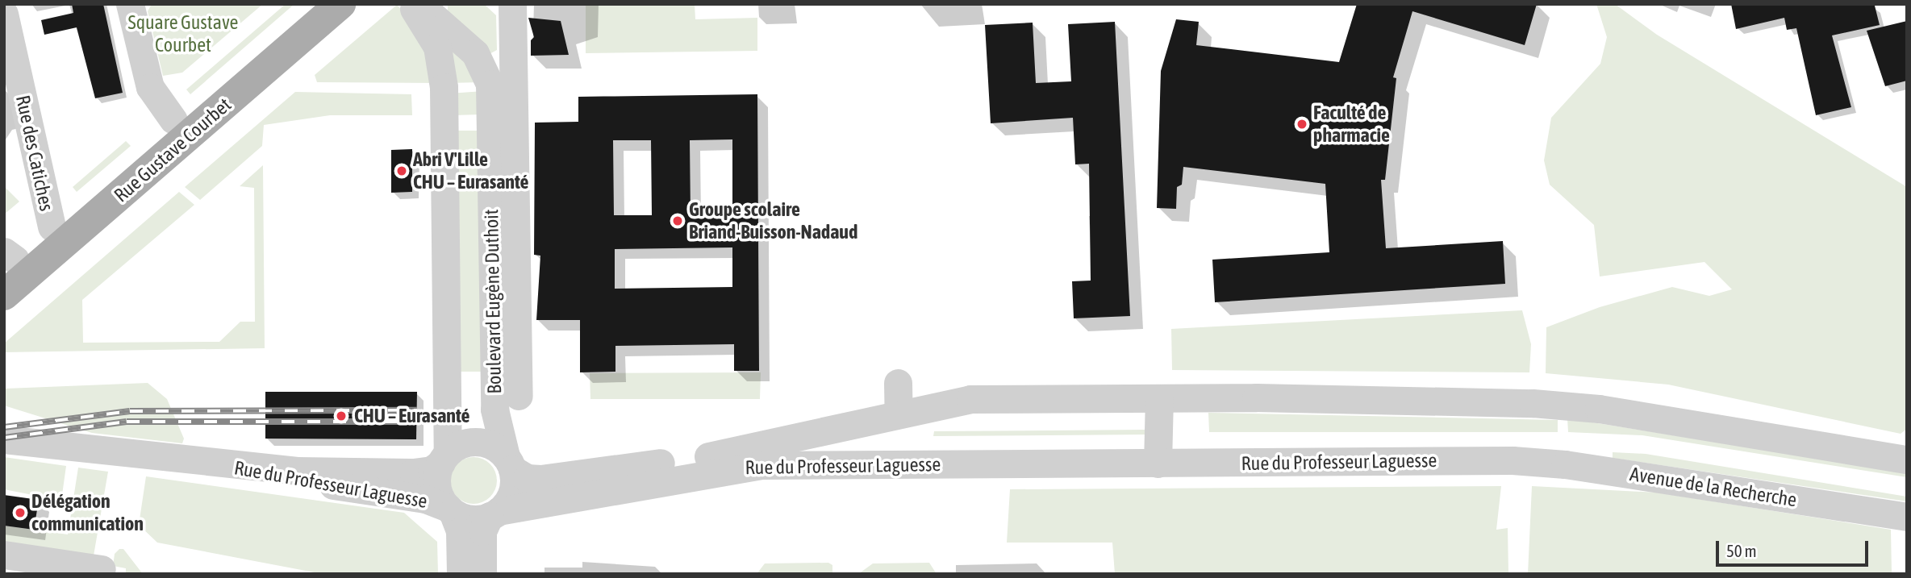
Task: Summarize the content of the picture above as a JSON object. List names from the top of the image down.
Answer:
{
  "streets": {
    "main road": ["Rue Gustave Courbet"],
    "street": [
      "Rue des Catiches",
      "Boulevard Eugène Duthoit",
      "Rue du Professeur Laguesse",
      "Avenue de la Recherche"
    ]
  },
  "crossings": [
    ["Rue Gustave Courbet", "Rue des Catiches"],
    ["Boulevard Eugène Duthoit", "Rue du Professeur Laguesse"],
    ["Rue du Professeur Laguesse", "Avenue de la Recherche"]
  ],
  "parks": ["Square Gustave Courbet"],
  "places": [
    "Faculté de pharmacie",
    "Abri V'Lille CHU – Eurasanté",
    "Groupe scolaire Briand-Buisson-Nadaud",
    "CHU – Eurasanté",
    "Délégation communication"
  ],
  "scale_bar": "50 m"
}
